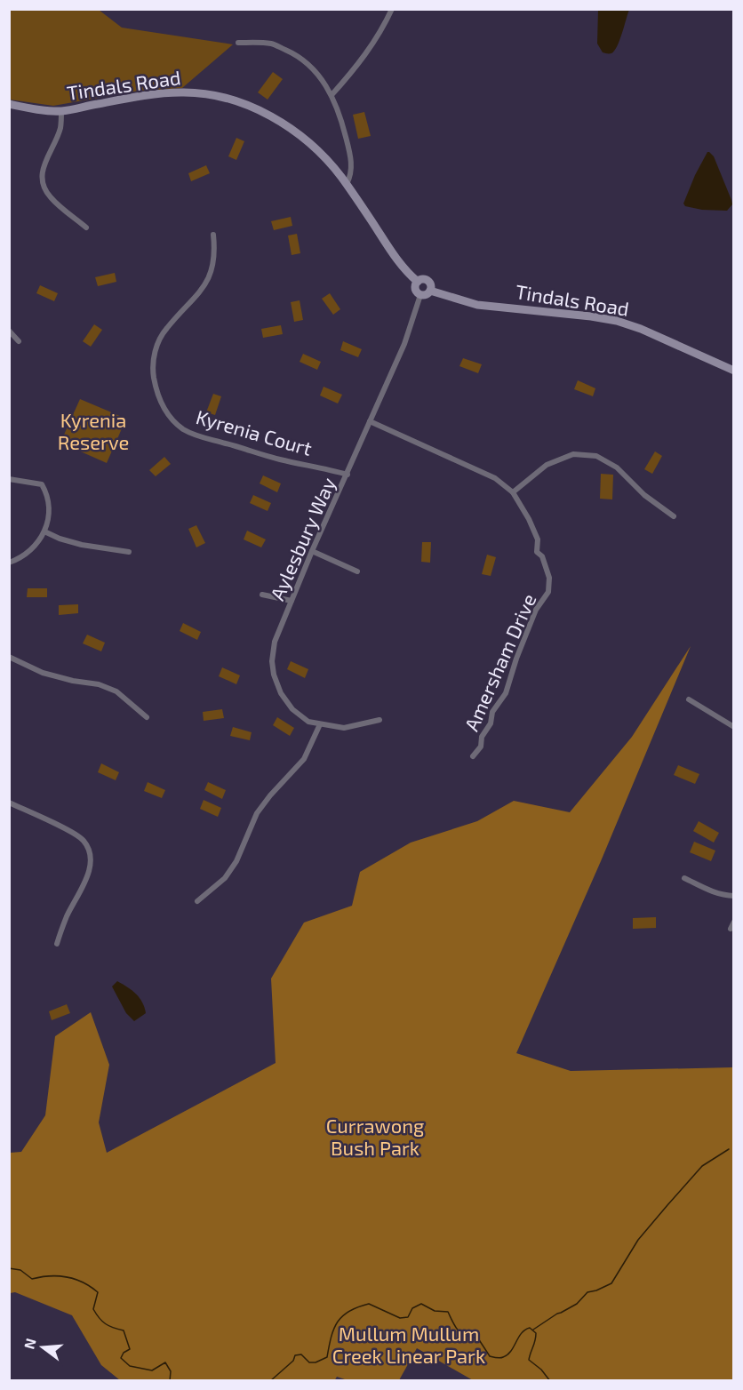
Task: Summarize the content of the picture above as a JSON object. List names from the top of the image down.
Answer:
{
  "streets": {
    "main road": ["Tindals Road"],
    "street": ["Kyrenia Court", "Aylesbury Way", "Amersham Drive"]
  },
  "crossings": [
    ["Tindals Road", "Aylesbury Way"],
    ["Kyrenia Court", "Aylesbury Way"],
    ["Aylesbury Way", "Amersham Drive"]
  ],
  "parks": ["Kyrenia Reserve", "Currawong Bush Park", "Mullum Mullum Creek Linear Park"],
  "north": "left"
}
